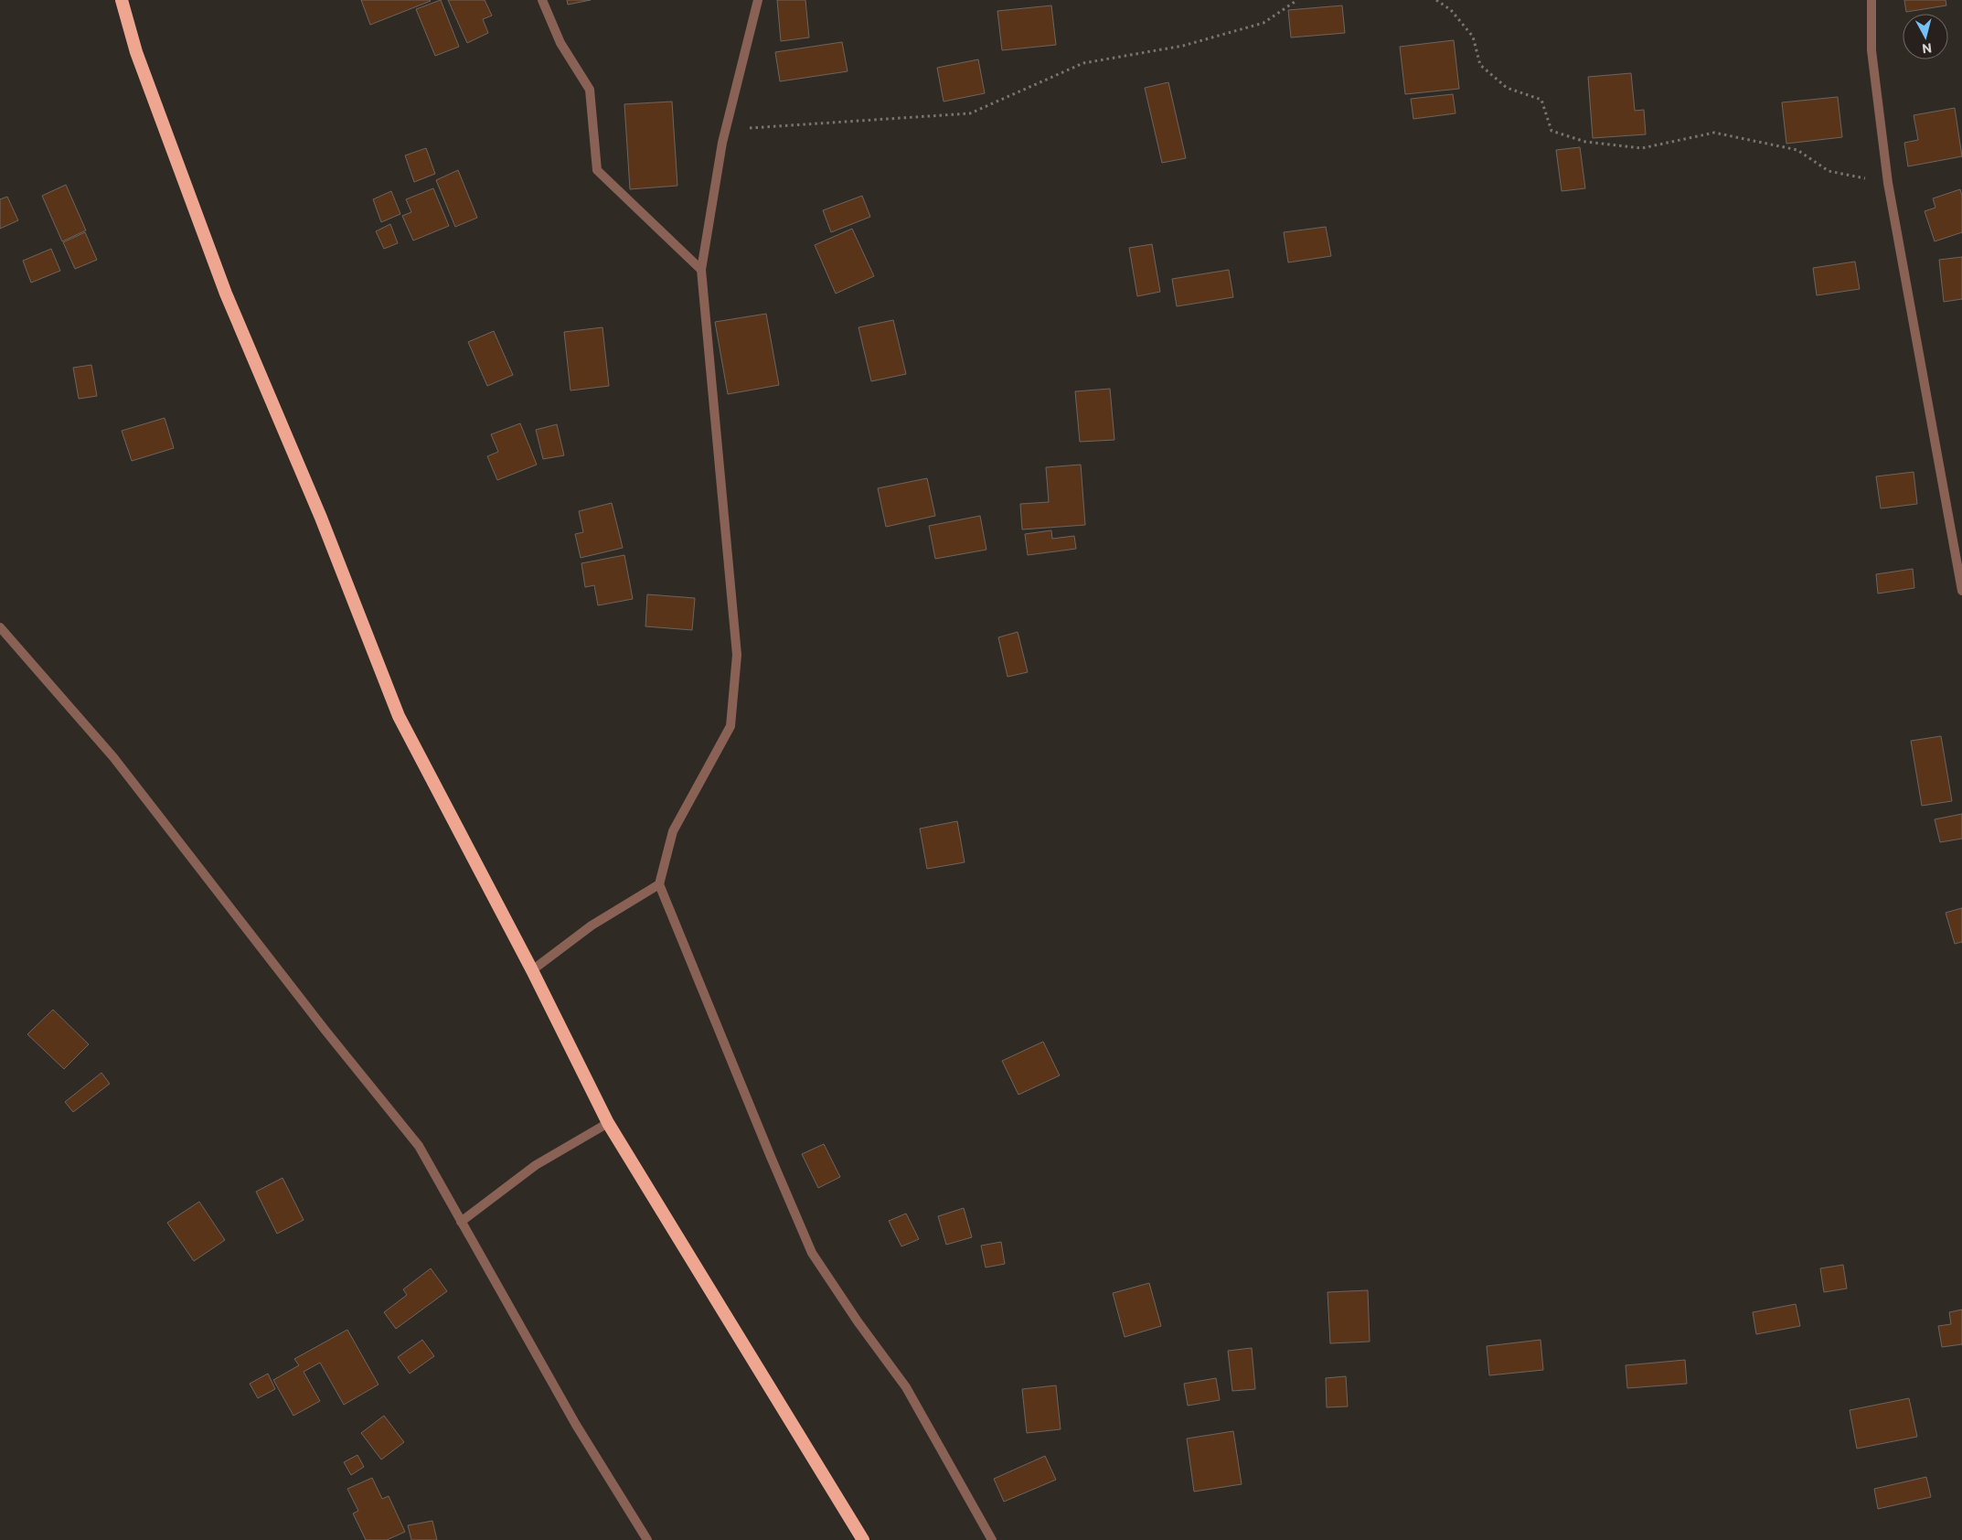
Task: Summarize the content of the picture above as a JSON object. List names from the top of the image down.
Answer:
{
  "north": "bottom"
}
